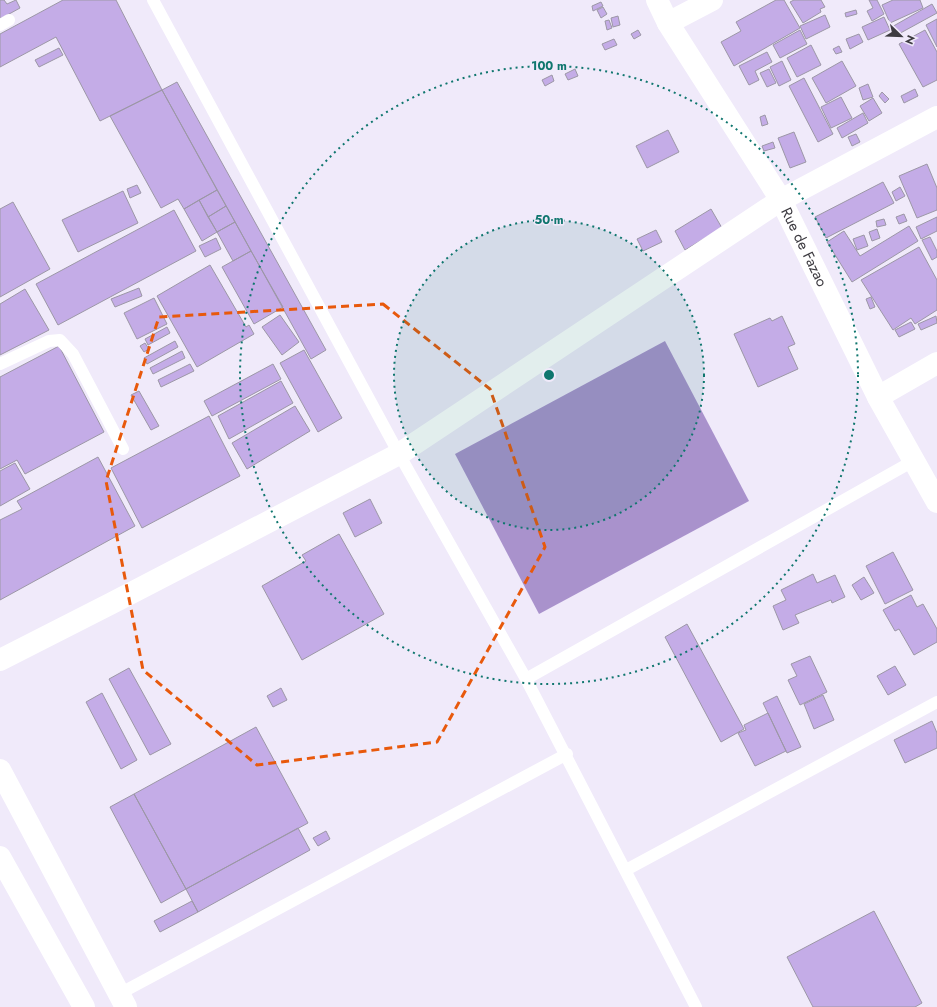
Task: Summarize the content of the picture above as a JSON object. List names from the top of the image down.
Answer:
{
  "streets": {
    "street": ["Rue de Fazao"]
  },
  "north": "bottom right",
  "rings": ["100 m", "50 m"]
}
